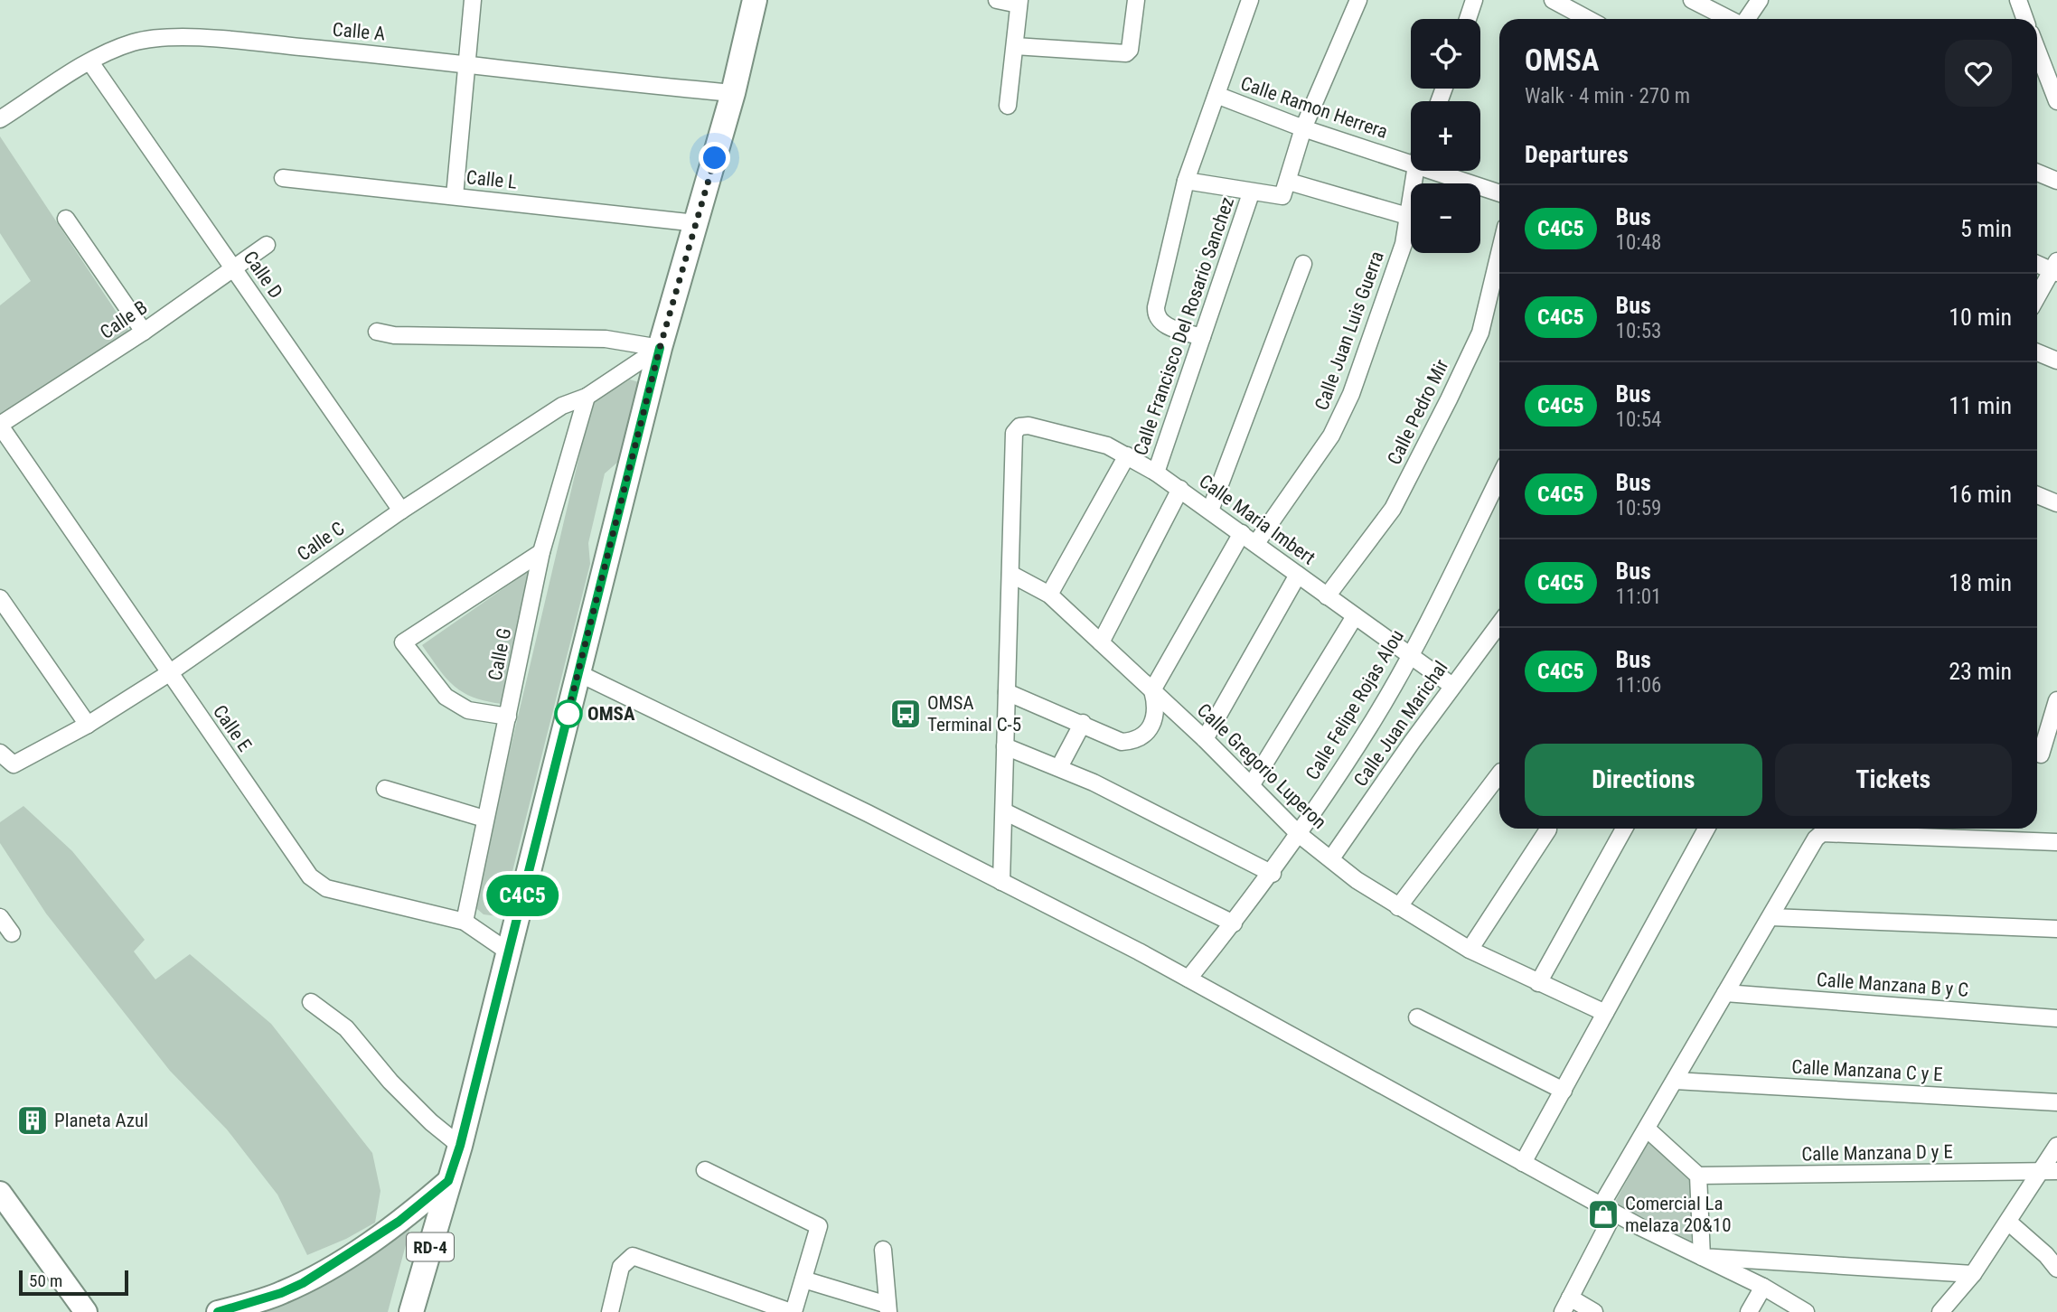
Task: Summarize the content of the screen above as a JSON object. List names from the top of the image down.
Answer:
{
  "streets": {
    "main road": ["RD-4"],
    "street": [
      "Calle A",
      "Calle Ramon Herrera",
      "Calle L",
      "Calle D",
      "Calle B",
      "Calle Francisco Del Rosario Sanchez",
      "Calle Juan Luis Guerra",
      "Calle Pedro Mir",
      "Calle Maria Imbert",
      "Calle C",
      "Calle G",
      "Calle Felipe Rojas Alou",
      "Calle Juan Marichal",
      "Calle E",
      "Calle Gregorio Luperon",
      "Calle Manzana B y C",
      "Calle Manzana C y E",
      "Calle Manzana D y E"
    ]
  },
  "crossings": [
    ["Calle A", "Calle D"],
    ["Calle A", "RD-4"],
    ["Calle L", "RD-4"],
    ["Calle D", "Calle B"],
    ["Calle D", "Calle C"],
    ["Calle B", "Calle E"],
    ["Calle Francisco Del Rosario Sanchez", "Calle Maria Imbert"],
    ["Calle Juan Luis Guerra", "Calle Maria Imbert"],
    ["Calle Pedro Mir", "Calle Maria Imbert"],
    ["Calle Maria Imbert", "Calle Felipe Rojas Alou"],
    ["Calle Maria Imbert", "Calle Juan Marichal"],
    ["Calle Maria Imbert", "Calle Gregorio Luperon"],
    ["Calle C", "Calle G"],
    ["Calle C", "Calle E"],
    ["Calle C", "RD-4"],
    ["Calle G", "Calle E"],
    ["Calle Felipe Rojas Alou", "Calle Gregorio Luperon"],
    ["Calle Juan Marichal", "Calle Gregorio Luperon"],
    ["Calle E", "RD-4"]
  ],
  "places": {
    "other": ["OMSA"],
    "bus stop": ["OMSA Terminal C-5"],
    "building": ["Planeta Azul"],
    "shop": ["Comercial La melaza 20&10"]
  },
  "lines": ["bus line C4C5"],
  "scale_bar": "50 m",
  "page": {
    "on_map": "C4C5",
    "map_buttons": ["+", "−"],
    "heading": [
      ["OMSA", "Walk · 4 min · 270 m"],
      "Departures"
    ],
    "list": [
      {
        "mark": "C4C5",
        "name": "Bus",
        "note": "10:48",
        "value": "5 min"
      },
      {
        "mark": "C4C5",
        "name": "Bus",
        "note": "10:53",
        "value": "10 min"
      },
      {
        "mark": "C4C5",
        "name": "Bus",
        "note": "10:54",
        "value": "11 min"
      },
      {
        "mark": "C4C5",
        "name": "Bus",
        "note": "10:59",
        "value": "16 min"
      },
      {
        "mark": "C4C5",
        "name": "Bus",
        "note": "11:01",
        "value": "18 min"
      },
      {
        "mark": "C4C5",
        "name": "Bus",
        "note": "11:06",
        "value": "23 min"
      }
    ],
    "buttons": ["Directions", "Tickets"],
    "scale": "50 m"
  }
}
